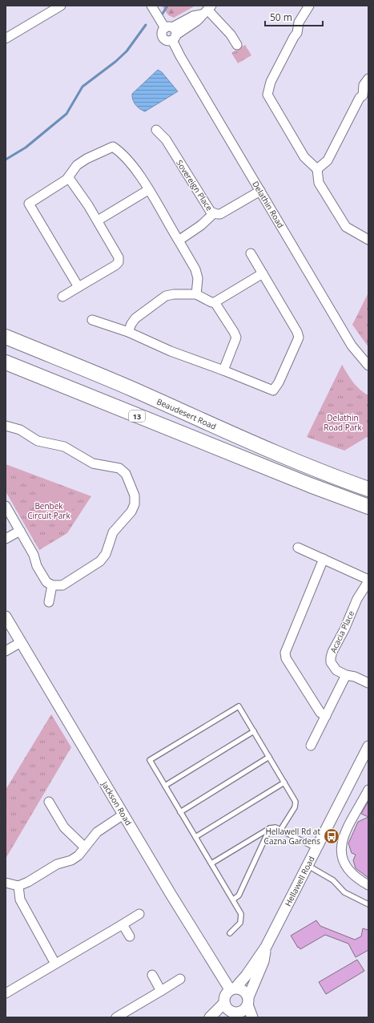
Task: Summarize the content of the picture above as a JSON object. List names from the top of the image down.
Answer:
{
  "streets": {
    "highway": ["Beaudesert Road", "13"],
    "street": [
      "Sovereign Place",
      "Delathin Road",
      "Acacia Place",
      "Jackson Road",
      "Hellawell Road"
    ]
  },
  "crossings": [
    ["Sovereign Place", "Delathin Road"],
    ["Jackson Road", "Hellawell Road"]
  ],
  "parks": ["Delathin Road Park", "Benbek Circuit Park"],
  "places": {
    "bus stop": ["Hellawell Rd at Cazna Gardens"]
  },
  "scale_bar": "50 m"
}
